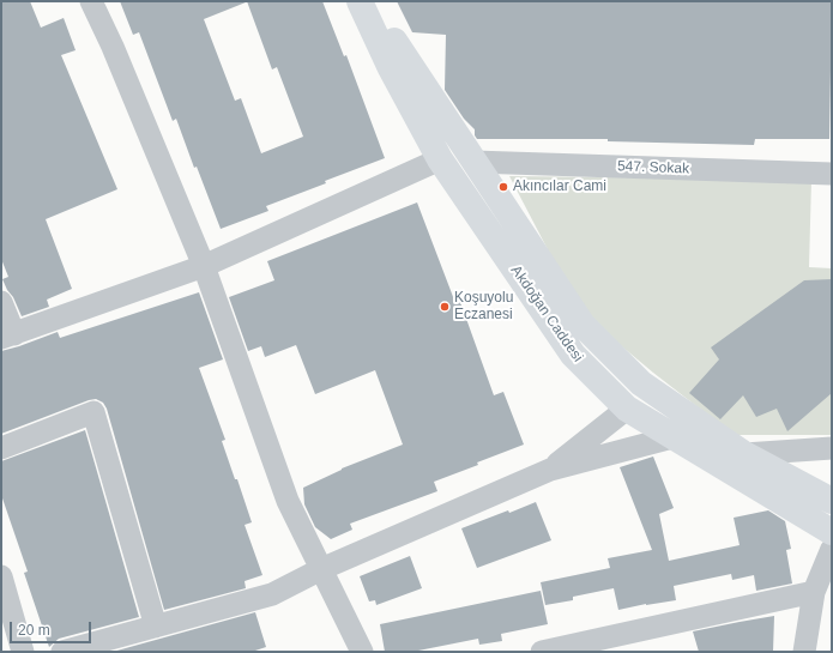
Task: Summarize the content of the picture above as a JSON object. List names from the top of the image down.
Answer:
{
  "streets": {
    "main road": ["Akdoğan Caddesi"],
    "street": ["547. Sokak"]
  },
  "crossings": [
    ["547. Sokak", "Akdoğan Caddesi"]
  ],
  "places": ["Akıncılar Cami", "Koşuyolu Eczanesi"],
  "scale_bar": "20 m"
}
